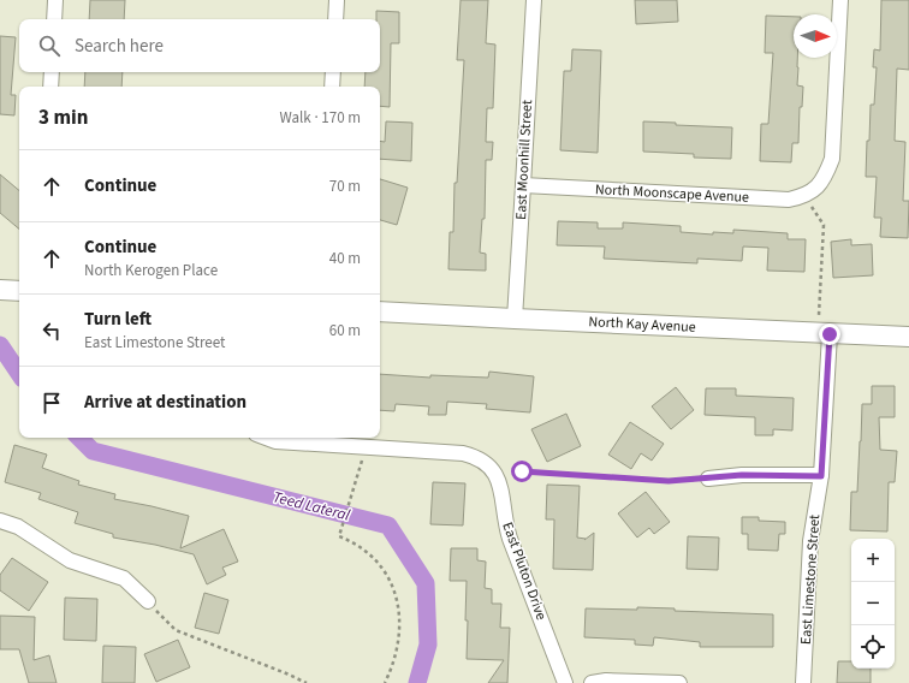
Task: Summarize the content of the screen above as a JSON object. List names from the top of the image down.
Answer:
{
  "streets": {
    "street": [
      "East Moonhill Street",
      "North Moonscape Avenue",
      "North Kay Avenue",
      "East Pluton Drive",
      "East Limestone Street"
    ]
  },
  "crossings": [
    ["East Moonhill Street", "North Moonscape Avenue"],
    ["East Moonhill Street", "North Kay Avenue"],
    ["North Kay Avenue", "East Limestone Street"]
  ],
  "water": ["Teed Lateral"],
  "north": "right",
  "page": {
    "search": "Search here",
    "heading": ["3 min", "Walk · 170 m"],
    "list": [
      ["Continue", "70 m"],
      ["Continue", "North Kerogen Place", "40 m"],
      ["Turn left", "East Limestone Street", "60 m"],
      "Arrive at destination"
    ],
    "map_buttons": ["+", "−"]
  }
}
